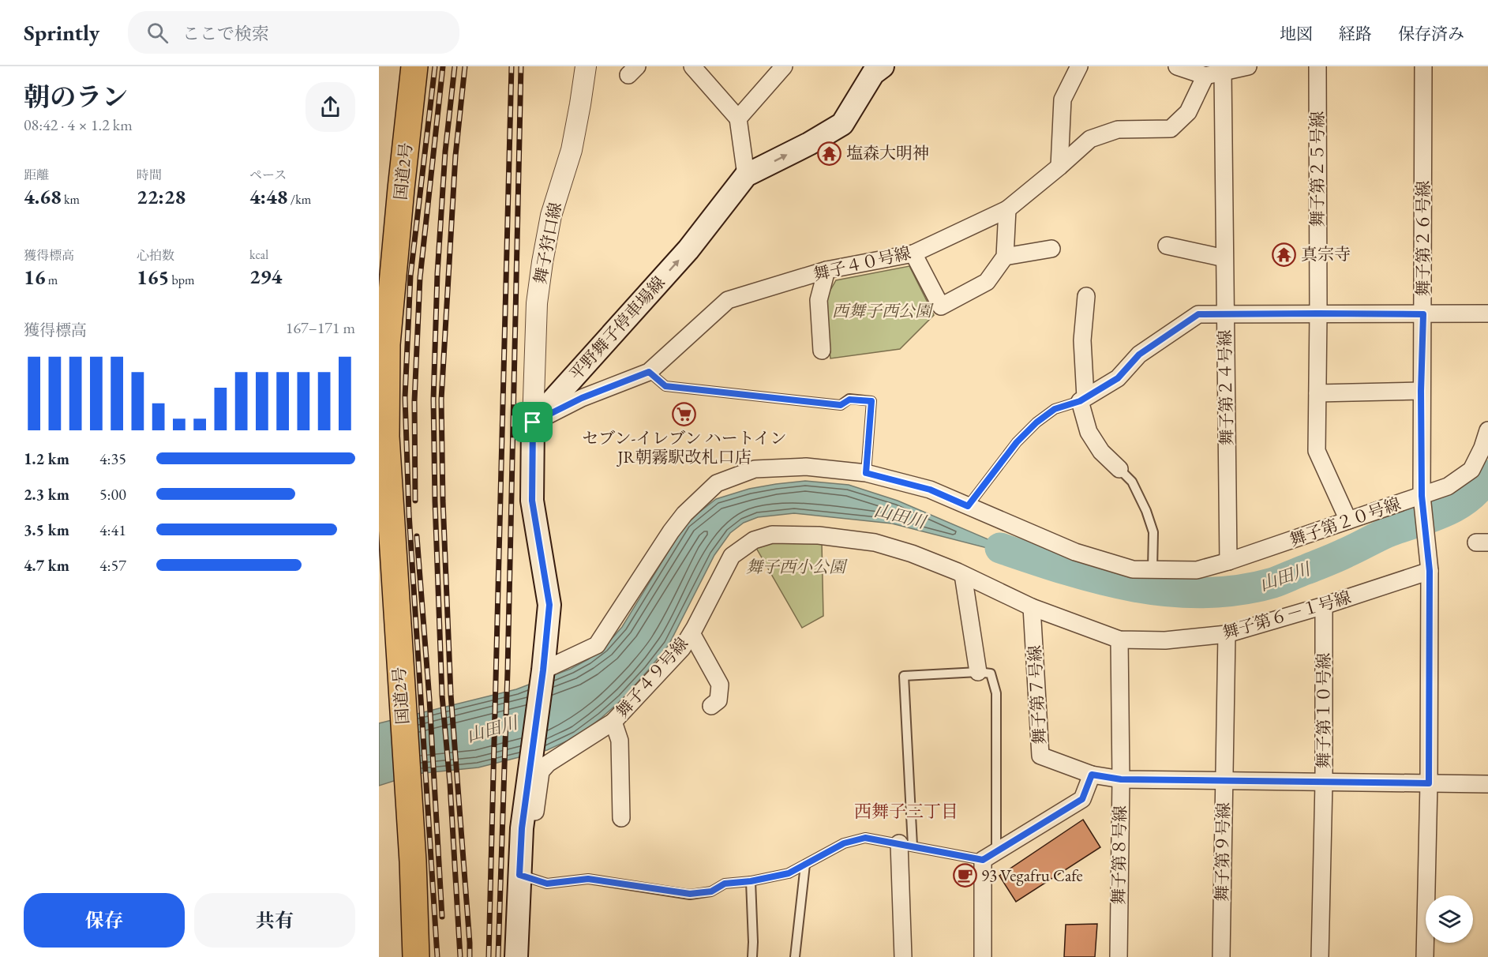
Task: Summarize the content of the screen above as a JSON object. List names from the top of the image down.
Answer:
{
  "streets": {
    "highway": ["国道2号"],
    "main road": ["平野舞子停車場線"],
    "street": [
      "舞子第２５号線",
      "舞子第２６号線",
      "舞子狩口線",
      "舞子４０号線",
      "舞子第２４号線",
      "舞子第２０号線",
      "舞子第６－１号線",
      "舞子４９号線",
      "舞子第７号線",
      "舞子第１０号線",
      "舞子第９号線",
      "舞子第８号線"
    ]
  },
  "crossings": [
    ["舞子第２５号線", "舞子第２０号線"],
    ["舞子第２６号線", "舞子第２０号線"],
    ["舞子第２６号線", "舞子第６－１号線"],
    ["舞子第２６号線", "舞子第７号線"],
    ["舞子狩口線", "舞子４０号線"],
    ["舞子狩口線", "平野舞子停車場線"],
    ["舞子４０号線", "平野舞子停車場線"],
    ["舞子第２４号線", "舞子第２０号線"],
    ["舞子第６－１号線", "舞子４９号線"],
    ["舞子第６－１号線", "舞子第７号線"],
    ["舞子第６－１号線", "舞子第１０号線"],
    ["舞子第６－１号線", "舞子第９号線"],
    ["舞子第６－１号線", "舞子第８号線"],
    ["舞子４９号線", "舞子第７号線"],
    ["舞子第７号線", "舞子第１０号線"],
    ["舞子第７号線", "舞子第９号線"],
    ["舞子第７号線", "舞子第８号線"]
  ],
  "one_way": ["平野舞子停車場線"],
  "districts": ["西舞子三丁目"],
  "water": ["山田川"],
  "parks": ["西舞子西公園", "舞子西小公園"],
  "places": {
    "temple": ["塩森大明神", "真宗寺"],
    "supermarket": ["セブン-イレブン ハートイン JR朝霧駅改札口店"],
    "cafe": ["93 Vegafru Cafe"]
  },
  "page": {
    "header": "Sprintly",
    "search": "ここで検索",
    "nav": ["地図", "経路", "保存済み"],
    "heading": ["朝のラン", "08:42 · 4 × 1.2 km"],
    "stats": [
      ["距離", "4.68 km"],
      ["時間", "22:28"],
      ["ペース", "4:48 /km"],
      ["獲得標高", "16 m"],
      ["心拍数", "165 bpm"],
      ["kcal", "294"]
    ],
    "chart": ["獲得標高", "167–171 m"],
    "list": [
      {
        "name": "1.2 km",
        "note": "4:35"
      },
      {
        "name": "2.3 km",
        "note": "5:00"
      },
      {
        "name": "3.5 km",
        "note": "4:41"
      },
      {
        "name": "4.7 km",
        "note": "4:57"
      }
    ],
    "buttons": ["保存", "共有"]
  }
}
